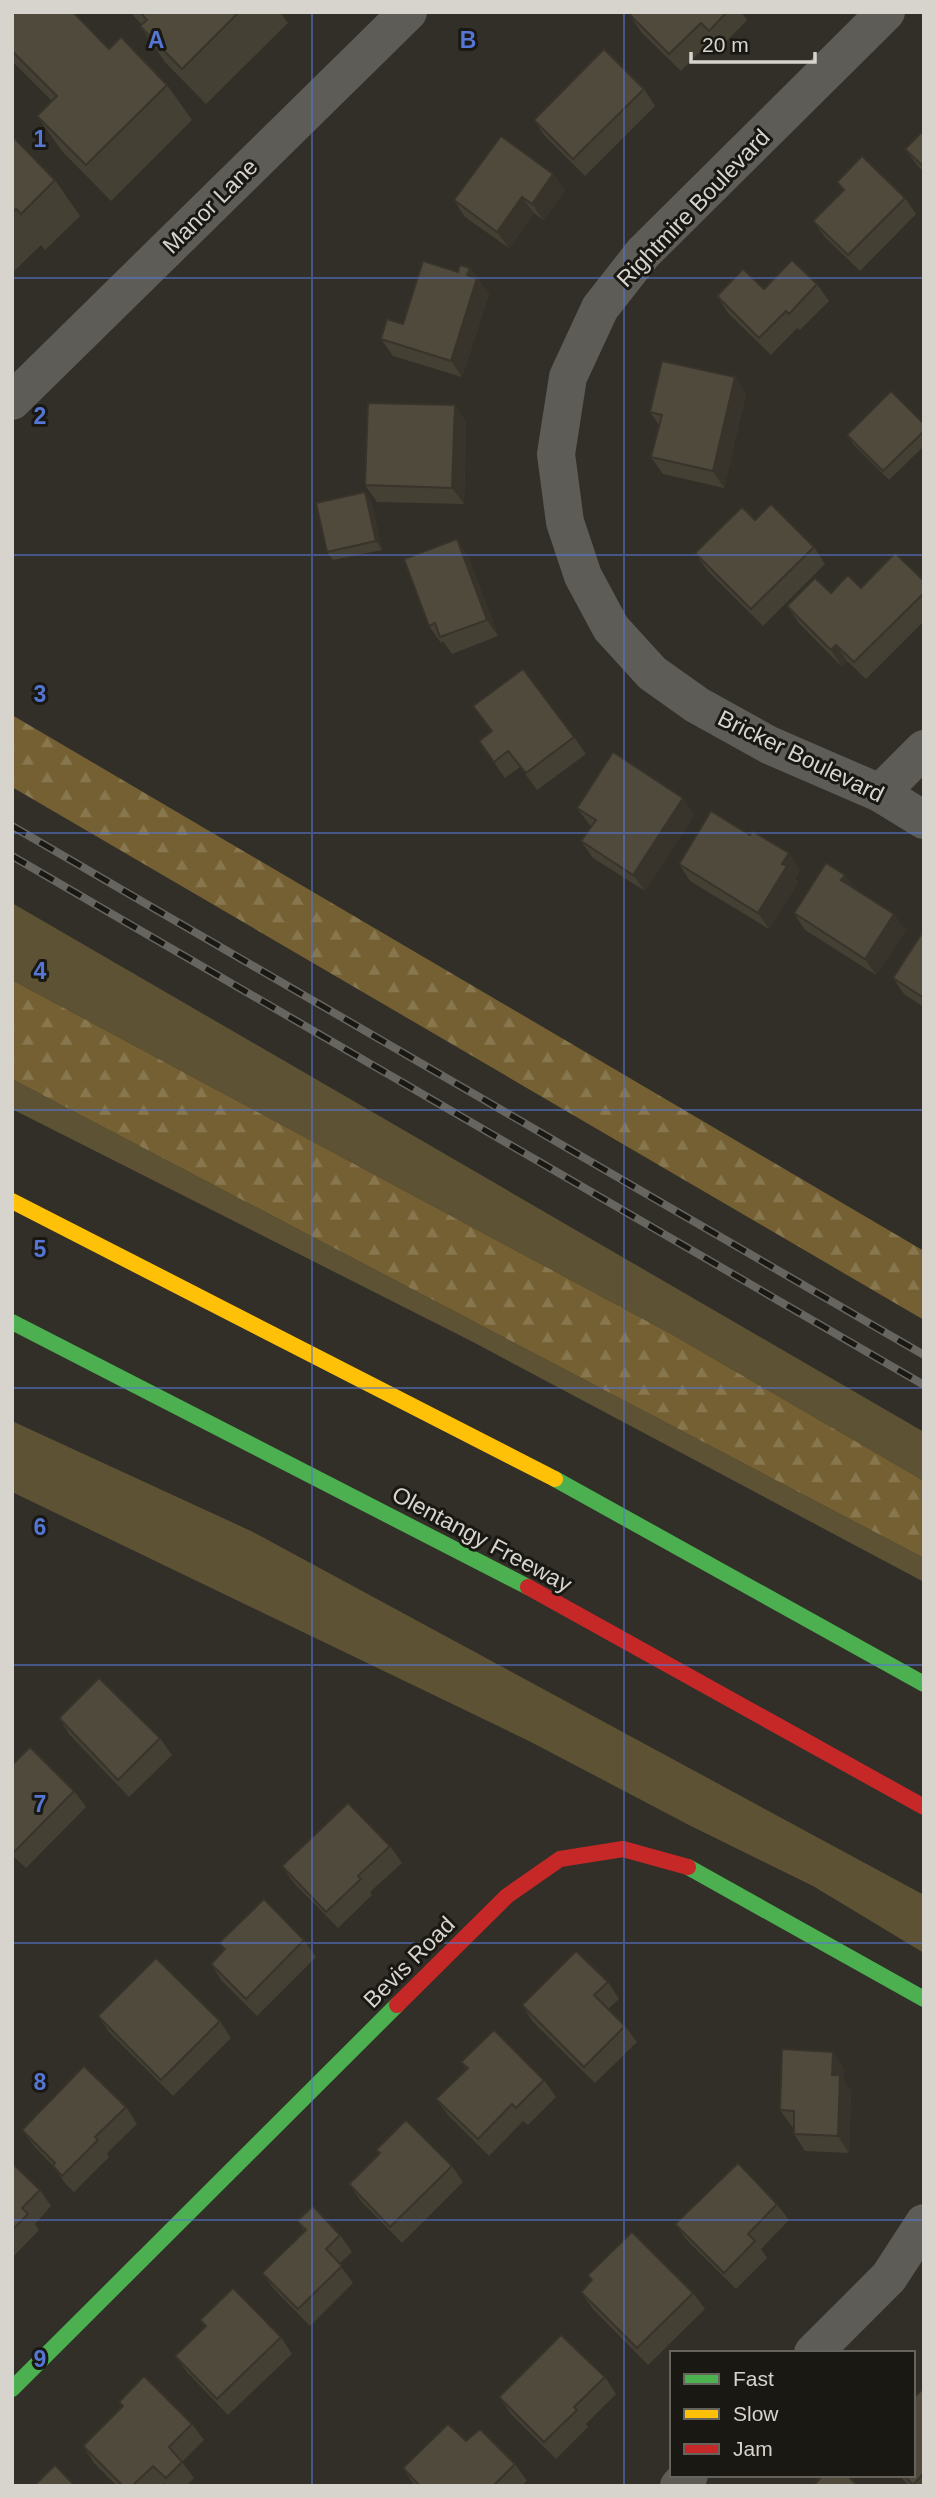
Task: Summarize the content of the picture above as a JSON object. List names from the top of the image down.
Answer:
{
  "streets": {
    "main road": ["Olentangy Freeway", "Bevis Road"],
    "street": ["Manor Lane", "Rightmire Boulevard", "Bricker Boulevard"]
  },
  "crossings": [
    ["Rightmire Boulevard", "Bricker Boulevard"]
  ],
  "legend": ["Fast", "Slow", "Jam"],
  "scale_bar": "20 m",
  "grid": {
    "columns": ["A", "B"],
    "rows": [
      "1",
      "2",
      "3",
      "4",
      "5",
      "6",
      "7",
      "8",
      "9"
    ]
  }
}
